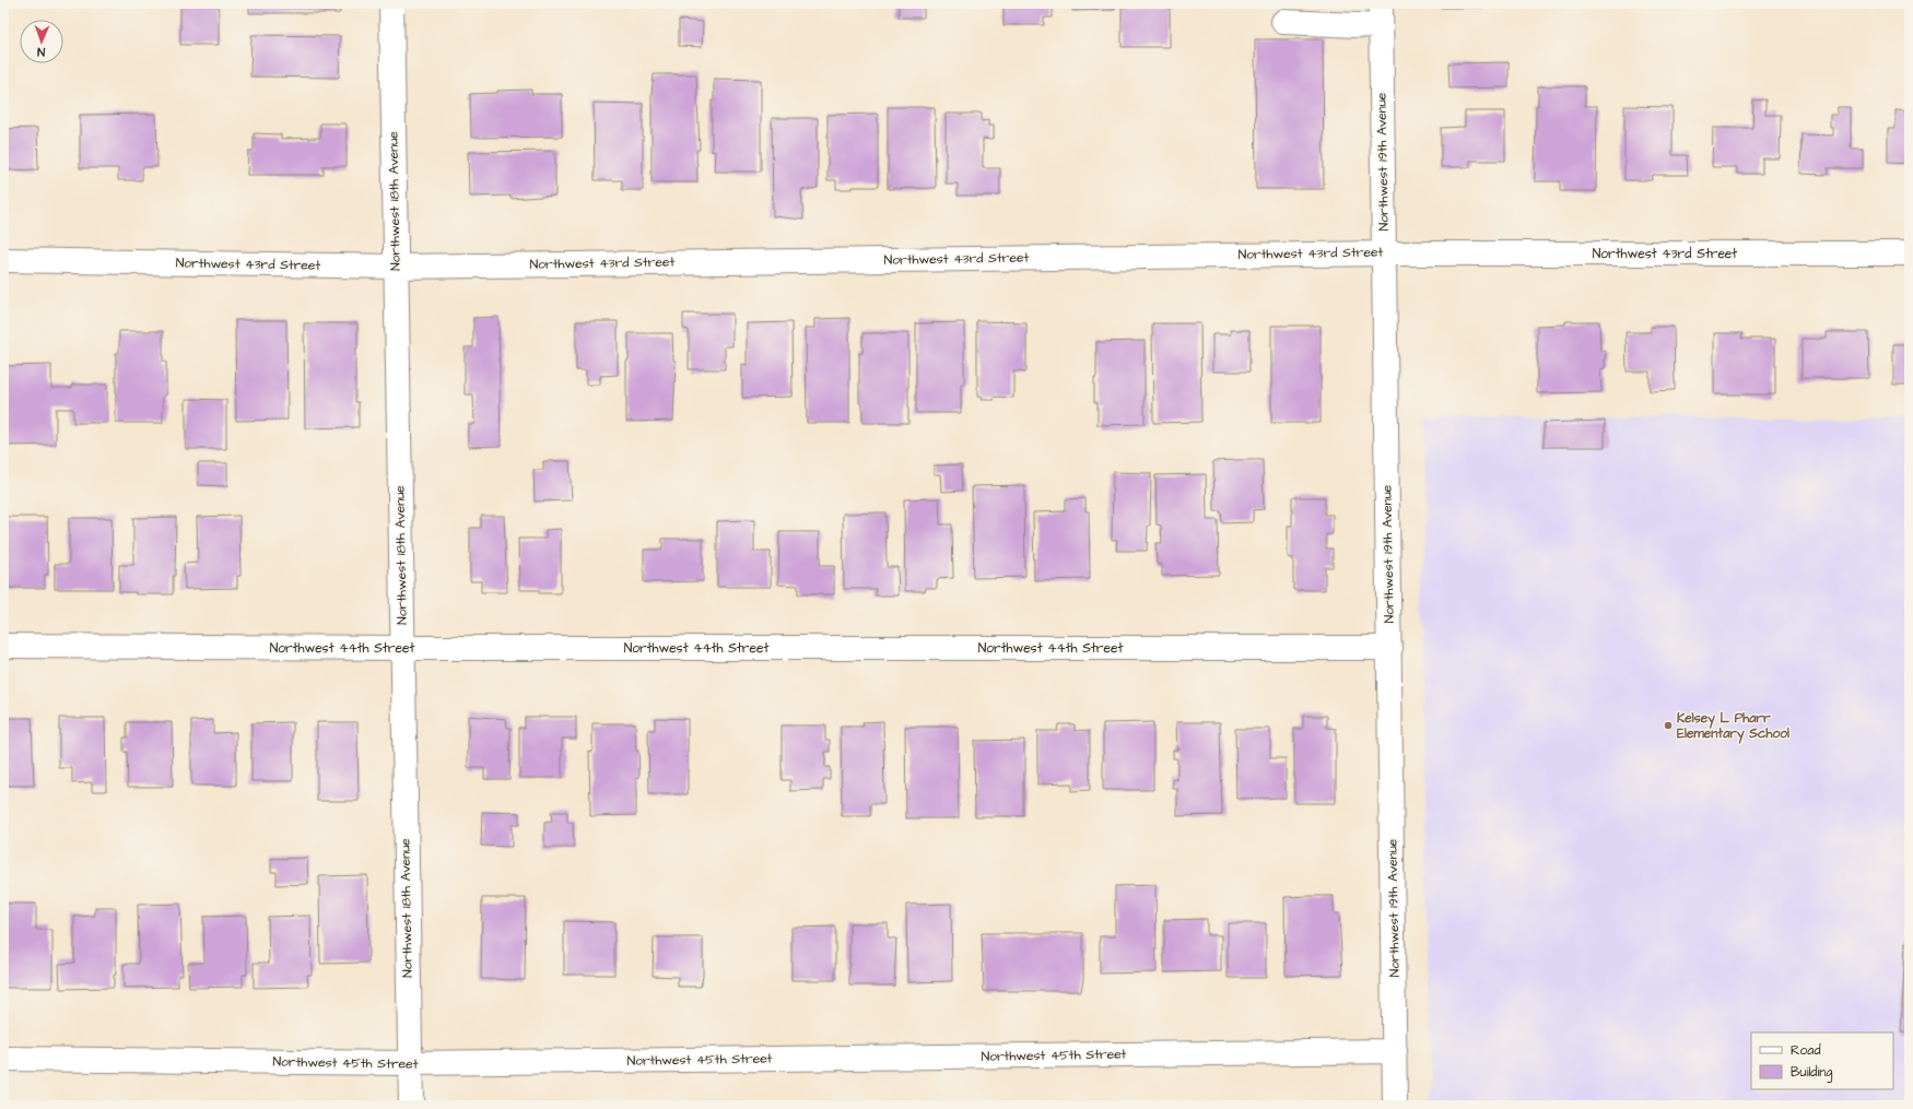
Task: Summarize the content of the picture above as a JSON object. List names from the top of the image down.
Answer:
{
  "streets": {
    "street": [
      "Northwest 19th Avenue",
      "Northwest 18th Avenue",
      "Northwest 43rd Street",
      "Northwest 44th Street",
      "Northwest 45th Street"
    ]
  },
  "crossings": [
    ["Northwest 19th Avenue", "Northwest 43rd Street"],
    ["Northwest 19th Avenue", "Northwest 44th Street"],
    ["Northwest 19th Avenue", "Northwest 45th Street"],
    ["Northwest 18th Avenue", "Northwest 43rd Street"],
    ["Northwest 18th Avenue", "Northwest 44th Street"],
    ["Northwest 18th Avenue", "Northwest 45th Street"]
  ],
  "places": ["Kelsey L Pharr Elementary School"],
  "legend": ["Road", "Building"],
  "north": "bottom"
}
